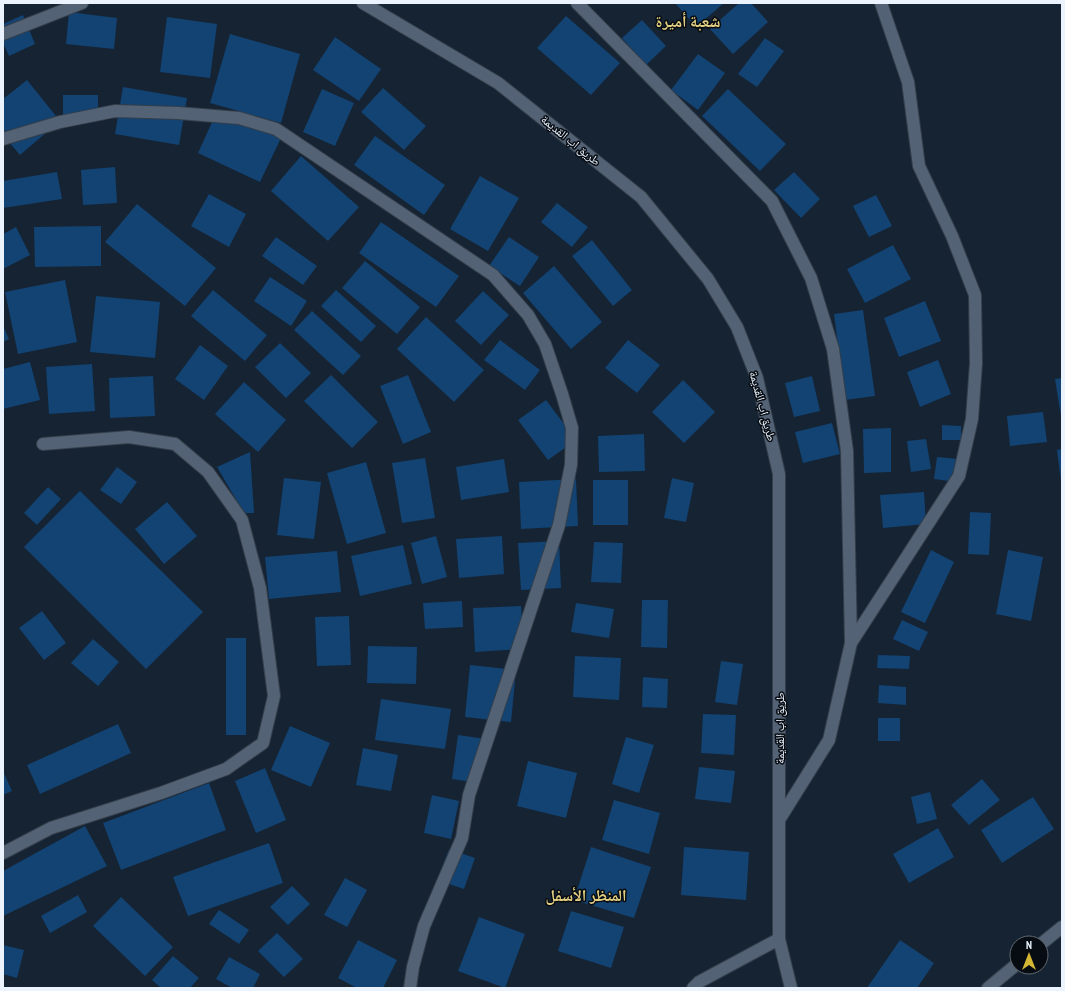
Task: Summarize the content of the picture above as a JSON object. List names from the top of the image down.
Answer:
{
  "streets": {
    "street": ["طريق اب القديمة"]
  },
  "districts": ["شعبة أميرة", "المنظر الأسفل"],
  "north": "top"
}
